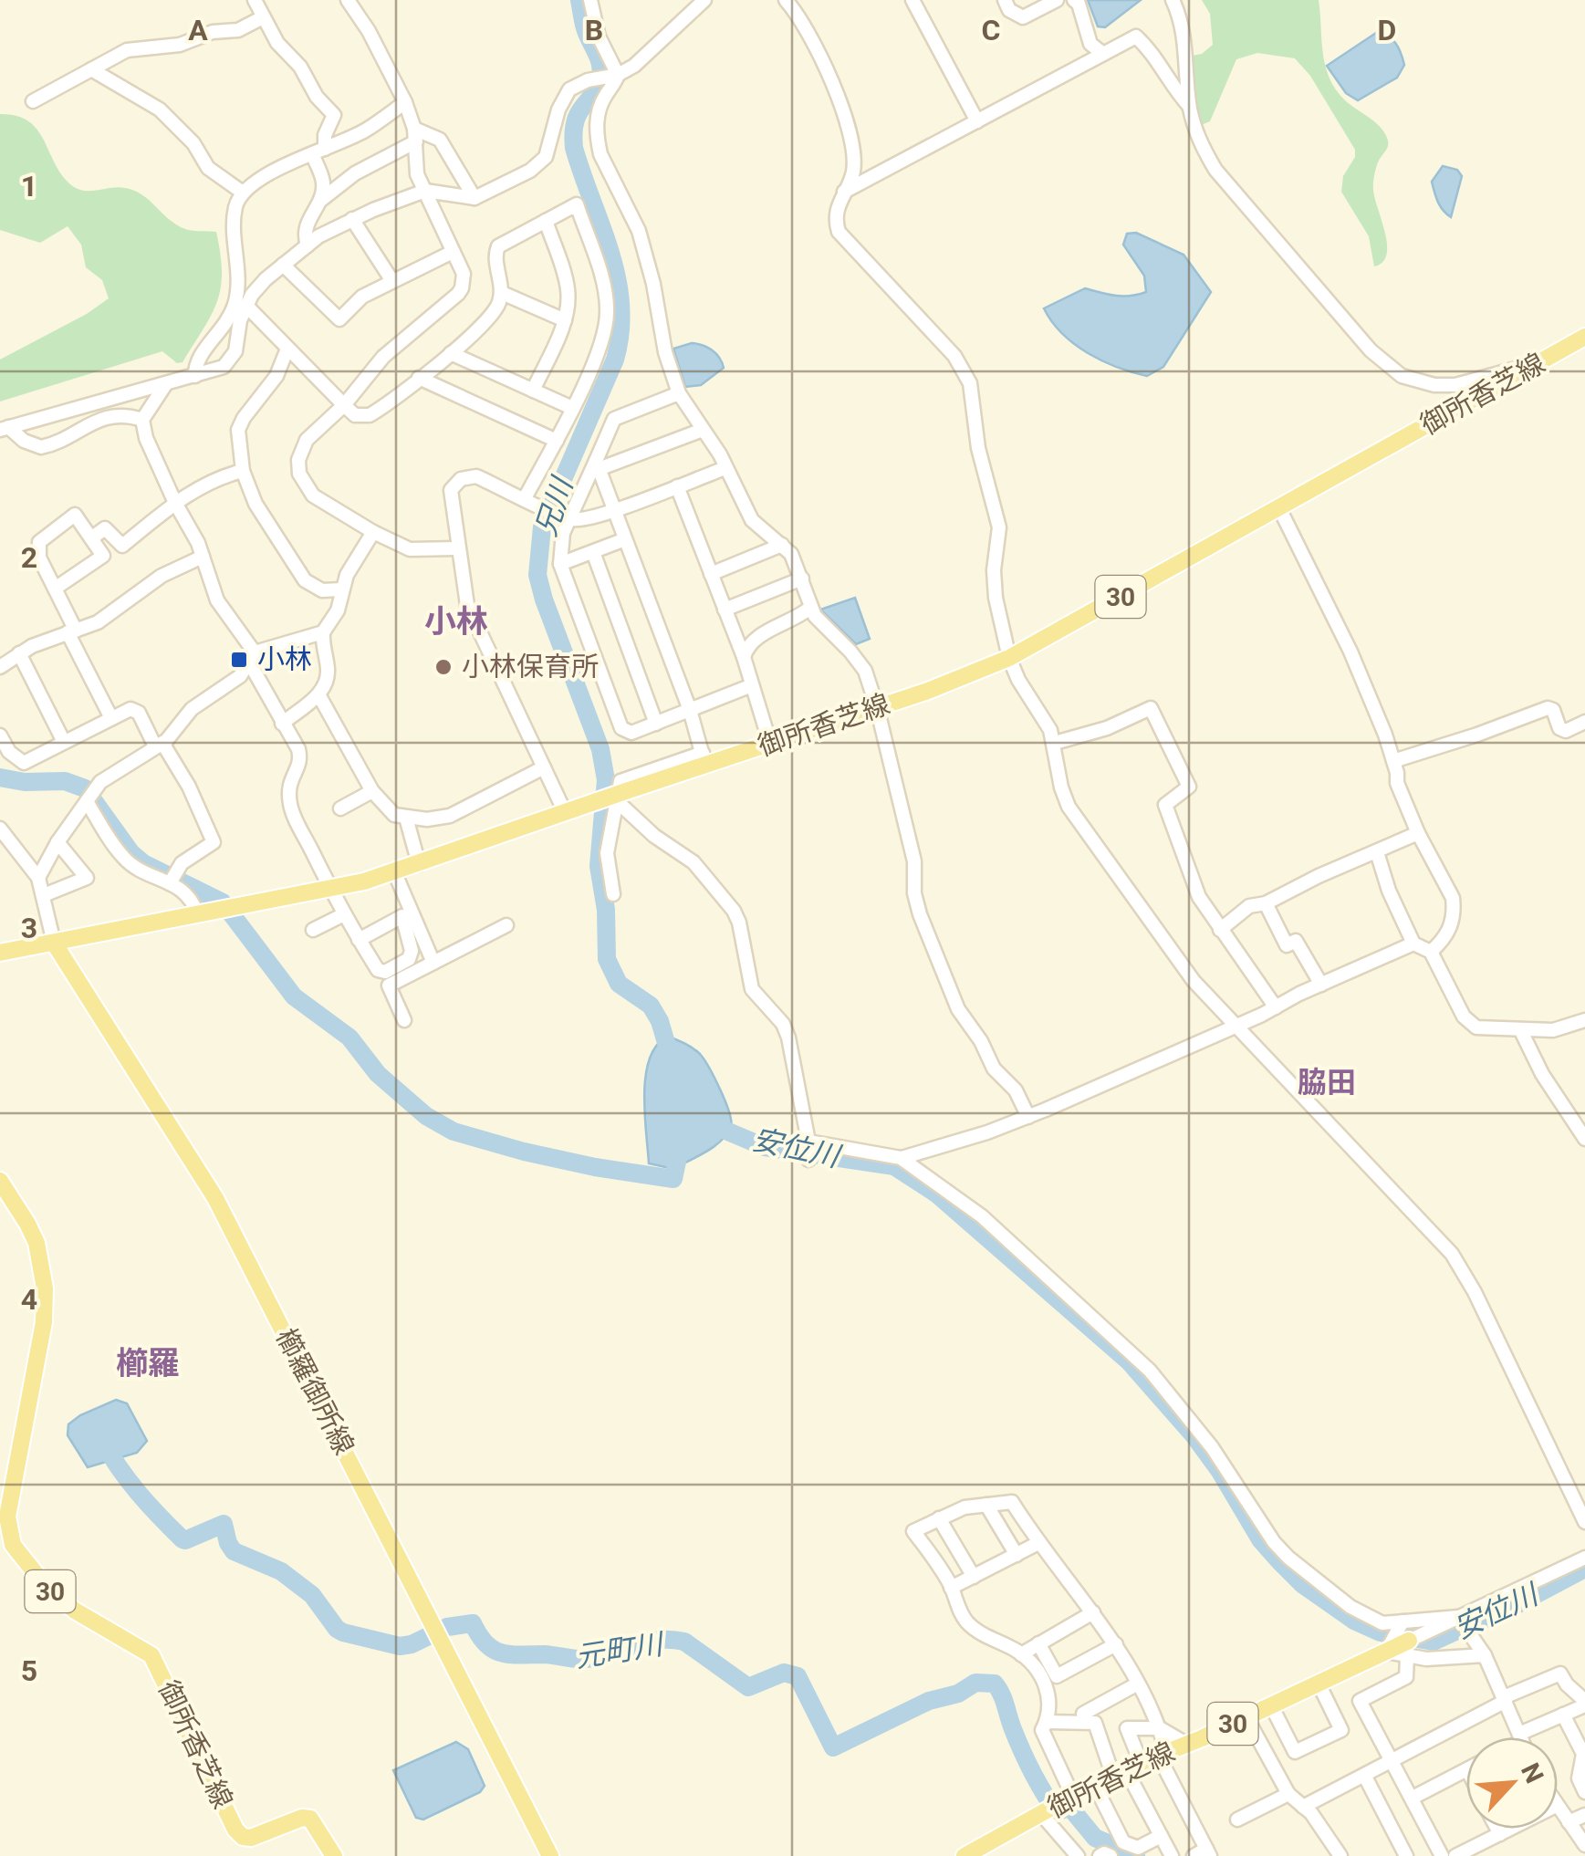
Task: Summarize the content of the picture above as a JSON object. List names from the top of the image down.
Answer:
{
  "streets": {
    "main road": ["御所香芝線", "30", "櫛羅御所線"]
  },
  "crossings": [
    ["御所香芝線", "櫛羅御所線"]
  ],
  "districts": ["小林", "脇田", "櫛羅"],
  "water": ["兄川", "安位川", "元町川"],
  "places": {
    "transit": ["小林"],
    "other": ["小林保育所"]
  },
  "north": "top right",
  "grid": {
    "columns": [
      "A",
      "B",
      "C",
      "D"
    ],
    "rows": [
      "1",
      "2",
      "3",
      "4",
      "5"
    ]
  }
}
